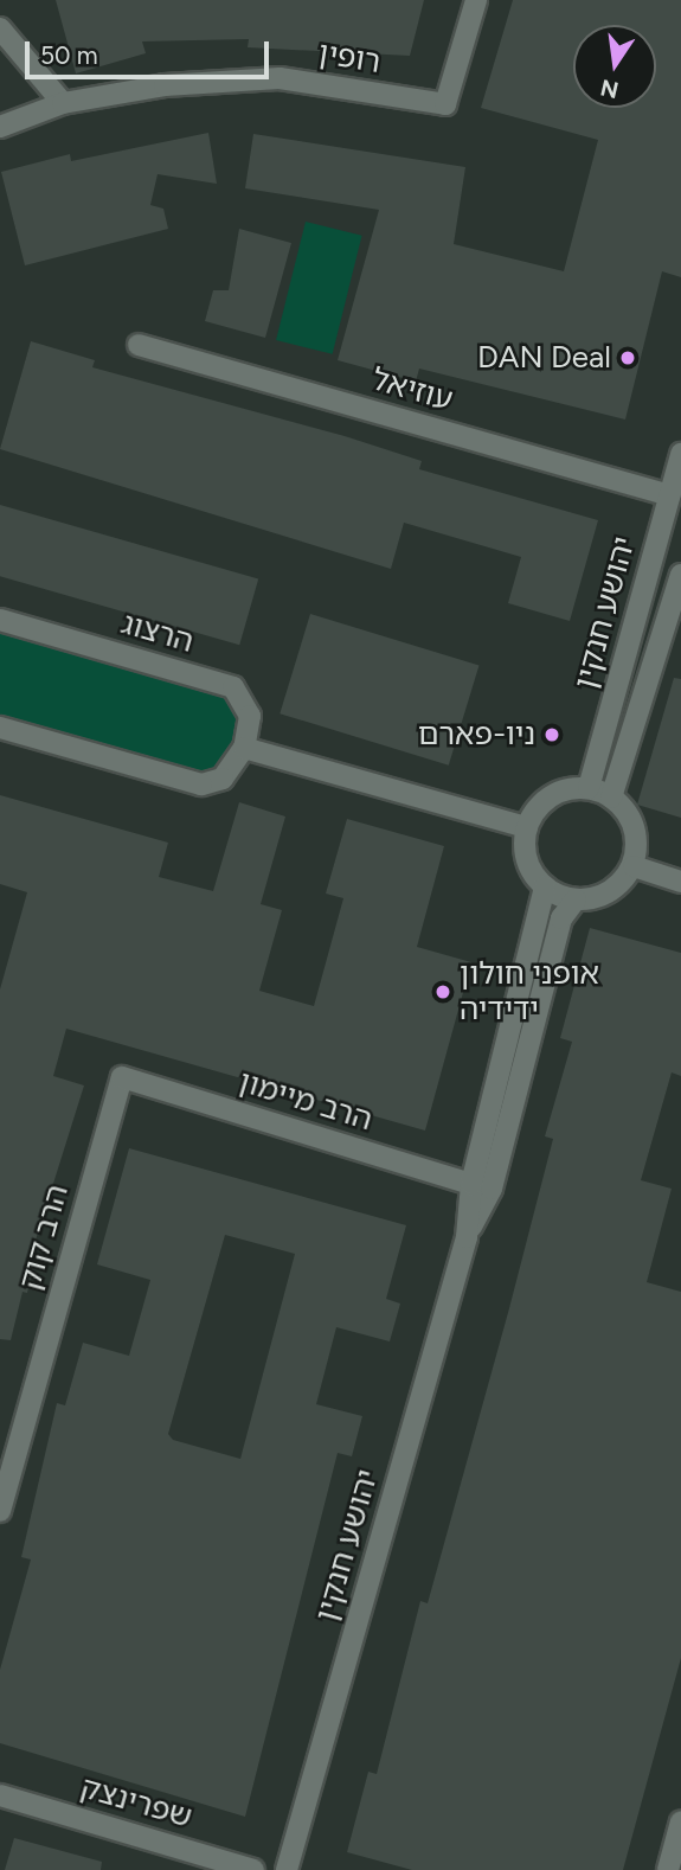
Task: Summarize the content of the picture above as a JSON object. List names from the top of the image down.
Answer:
{
  "streets": {
    "street": [
      "רופין",
      "עוזיאל",
      "יהושע חנקין",
      "הרצוג",
      "הרב מיימון",
      "הרב קוק",
      "שפרינצק"
    ]
  },
  "crossings": [
    ["עוזיאל", "יהושע חנקין"],
    ["יהושע חנקין", "הרב מיימון"],
    ["הרב מיימון", "הרב קוק"]
  ],
  "places": ["DAN Deal", "ניו-פארם", "אופני חולון ידידיה"],
  "scale_bar": "50 m",
  "north": "bottom"
}
